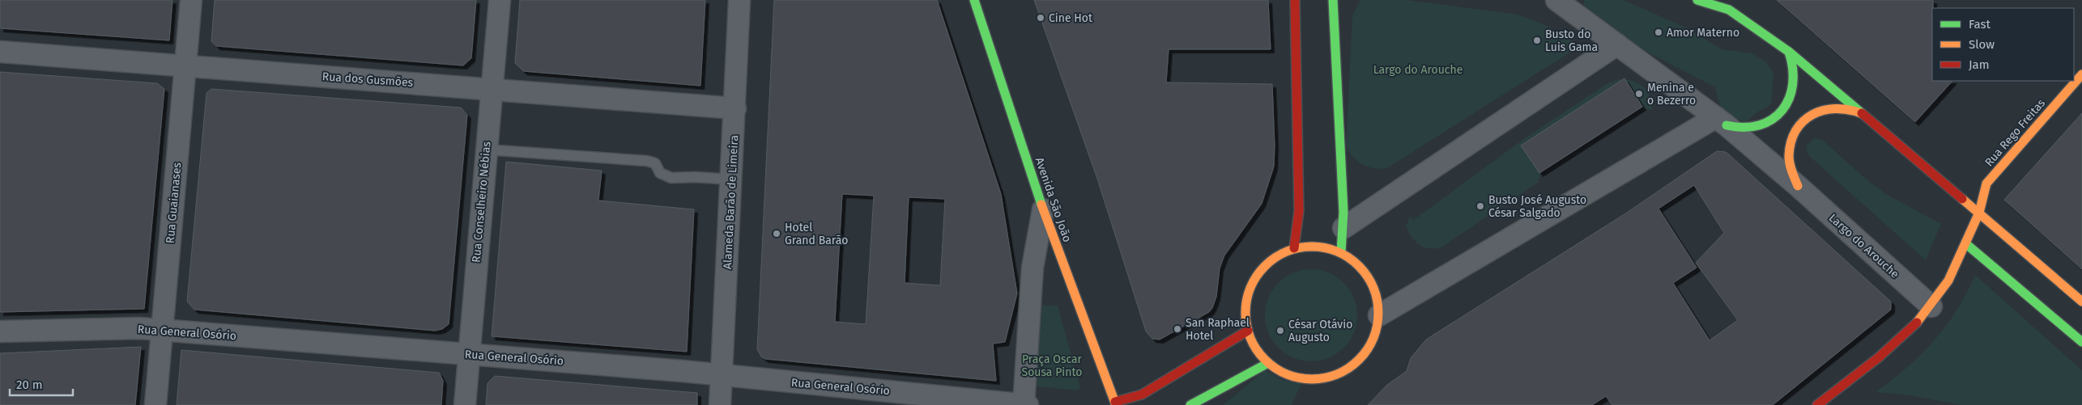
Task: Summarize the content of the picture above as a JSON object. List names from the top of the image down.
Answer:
{
  "streets": {
    "street": [
      "Rua dos Gusmões",
      "Rua Rego Freitas",
      "Avenida São João",
      "Rua Conselheiro Nébias",
      "Alameda Barão de Limeira",
      "Rua Guaianases",
      "Largo do Arouche",
      "Rua General Osório"
    ]
  },
  "crossings": [
    ["Rua dos Gusmões", "Rua Conselheiro Nébias"],
    ["Rua dos Gusmões", "Alameda Barão de Limeira"],
    ["Rua dos Gusmões", "Rua Guaianases"],
    ["Rua Conselheiro Nébias", "Rua General Osório"],
    ["Alameda Barão de Limeira", "Rua General Osório"],
    ["Rua Guaianases", "Rua General Osório"]
  ],
  "parks": ["Largo do Arouche", "Praça Oscar Sousa Pinto"],
  "places": [
    "Cine Hot",
    "Amor Materno",
    "Busto do Luis Gama",
    "Menina e o Bezerro",
    "Busto José Augusto César Salgado",
    "Hotel Grand Barão",
    "San Raphael Hotel",
    "César Otávio Augusto"
  ],
  "legend": ["Fast", "Slow", "Jam"],
  "scale_bar": "20 m"
}
